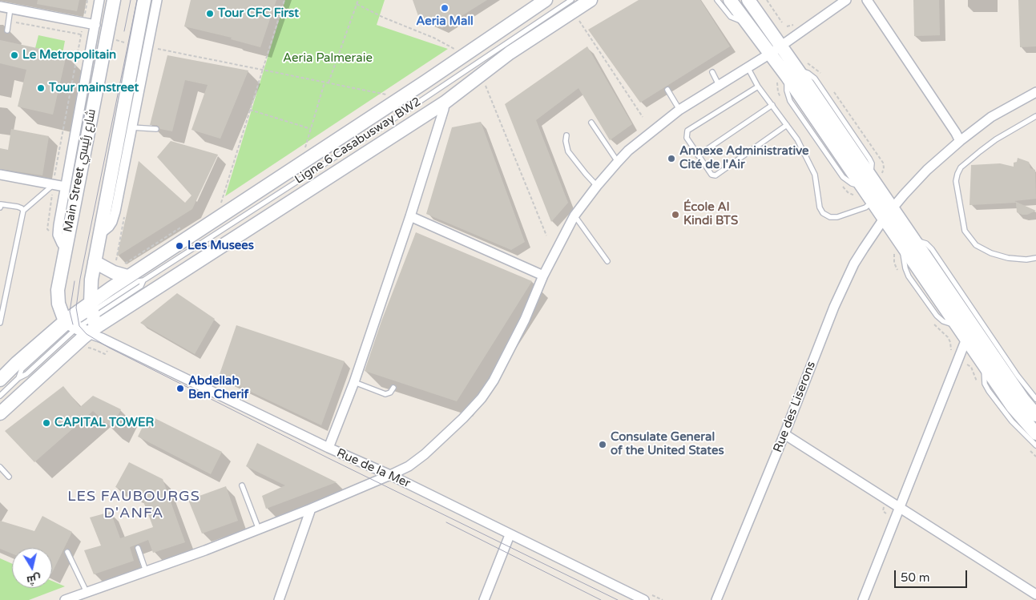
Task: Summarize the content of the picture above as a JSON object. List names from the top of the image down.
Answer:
{
  "streets": {
    "main road": ["Main Street شارع رئيسي"],
    "street": ["Rue des Liserons", "Rue de la Mer"],
    "lane": ["Ligne 6 Casabusway BW2"]
  },
  "crossings": [
    ["Ligne 6 Casabusway BW2", "Main Street شارع رئيسي"],
    ["Ligne 6 Casabusway BW2", "Rue de la Mer"],
    ["Main Street شارع رئيسي", "Rue de la Mer"]
  ],
  "districts": ["LES FAUBOURGS D'ANFA"],
  "parks": ["Aeria Palmeraie"],
  "places": [
    "Aeria Mall",
    "Tour CFC First",
    "Le Metropolitain",
    "Tour mainstreet",
    "Annexe Administrative Cité de l'Air",
    "École Al Kindi BTS",
    "Les Musees",
    "Abdellah Ben Cherif",
    "CAPITAL TOWER",
    "Consulate General of the United States"
  ],
  "scale_bar": "50 m",
  "north": "bottom"
}
